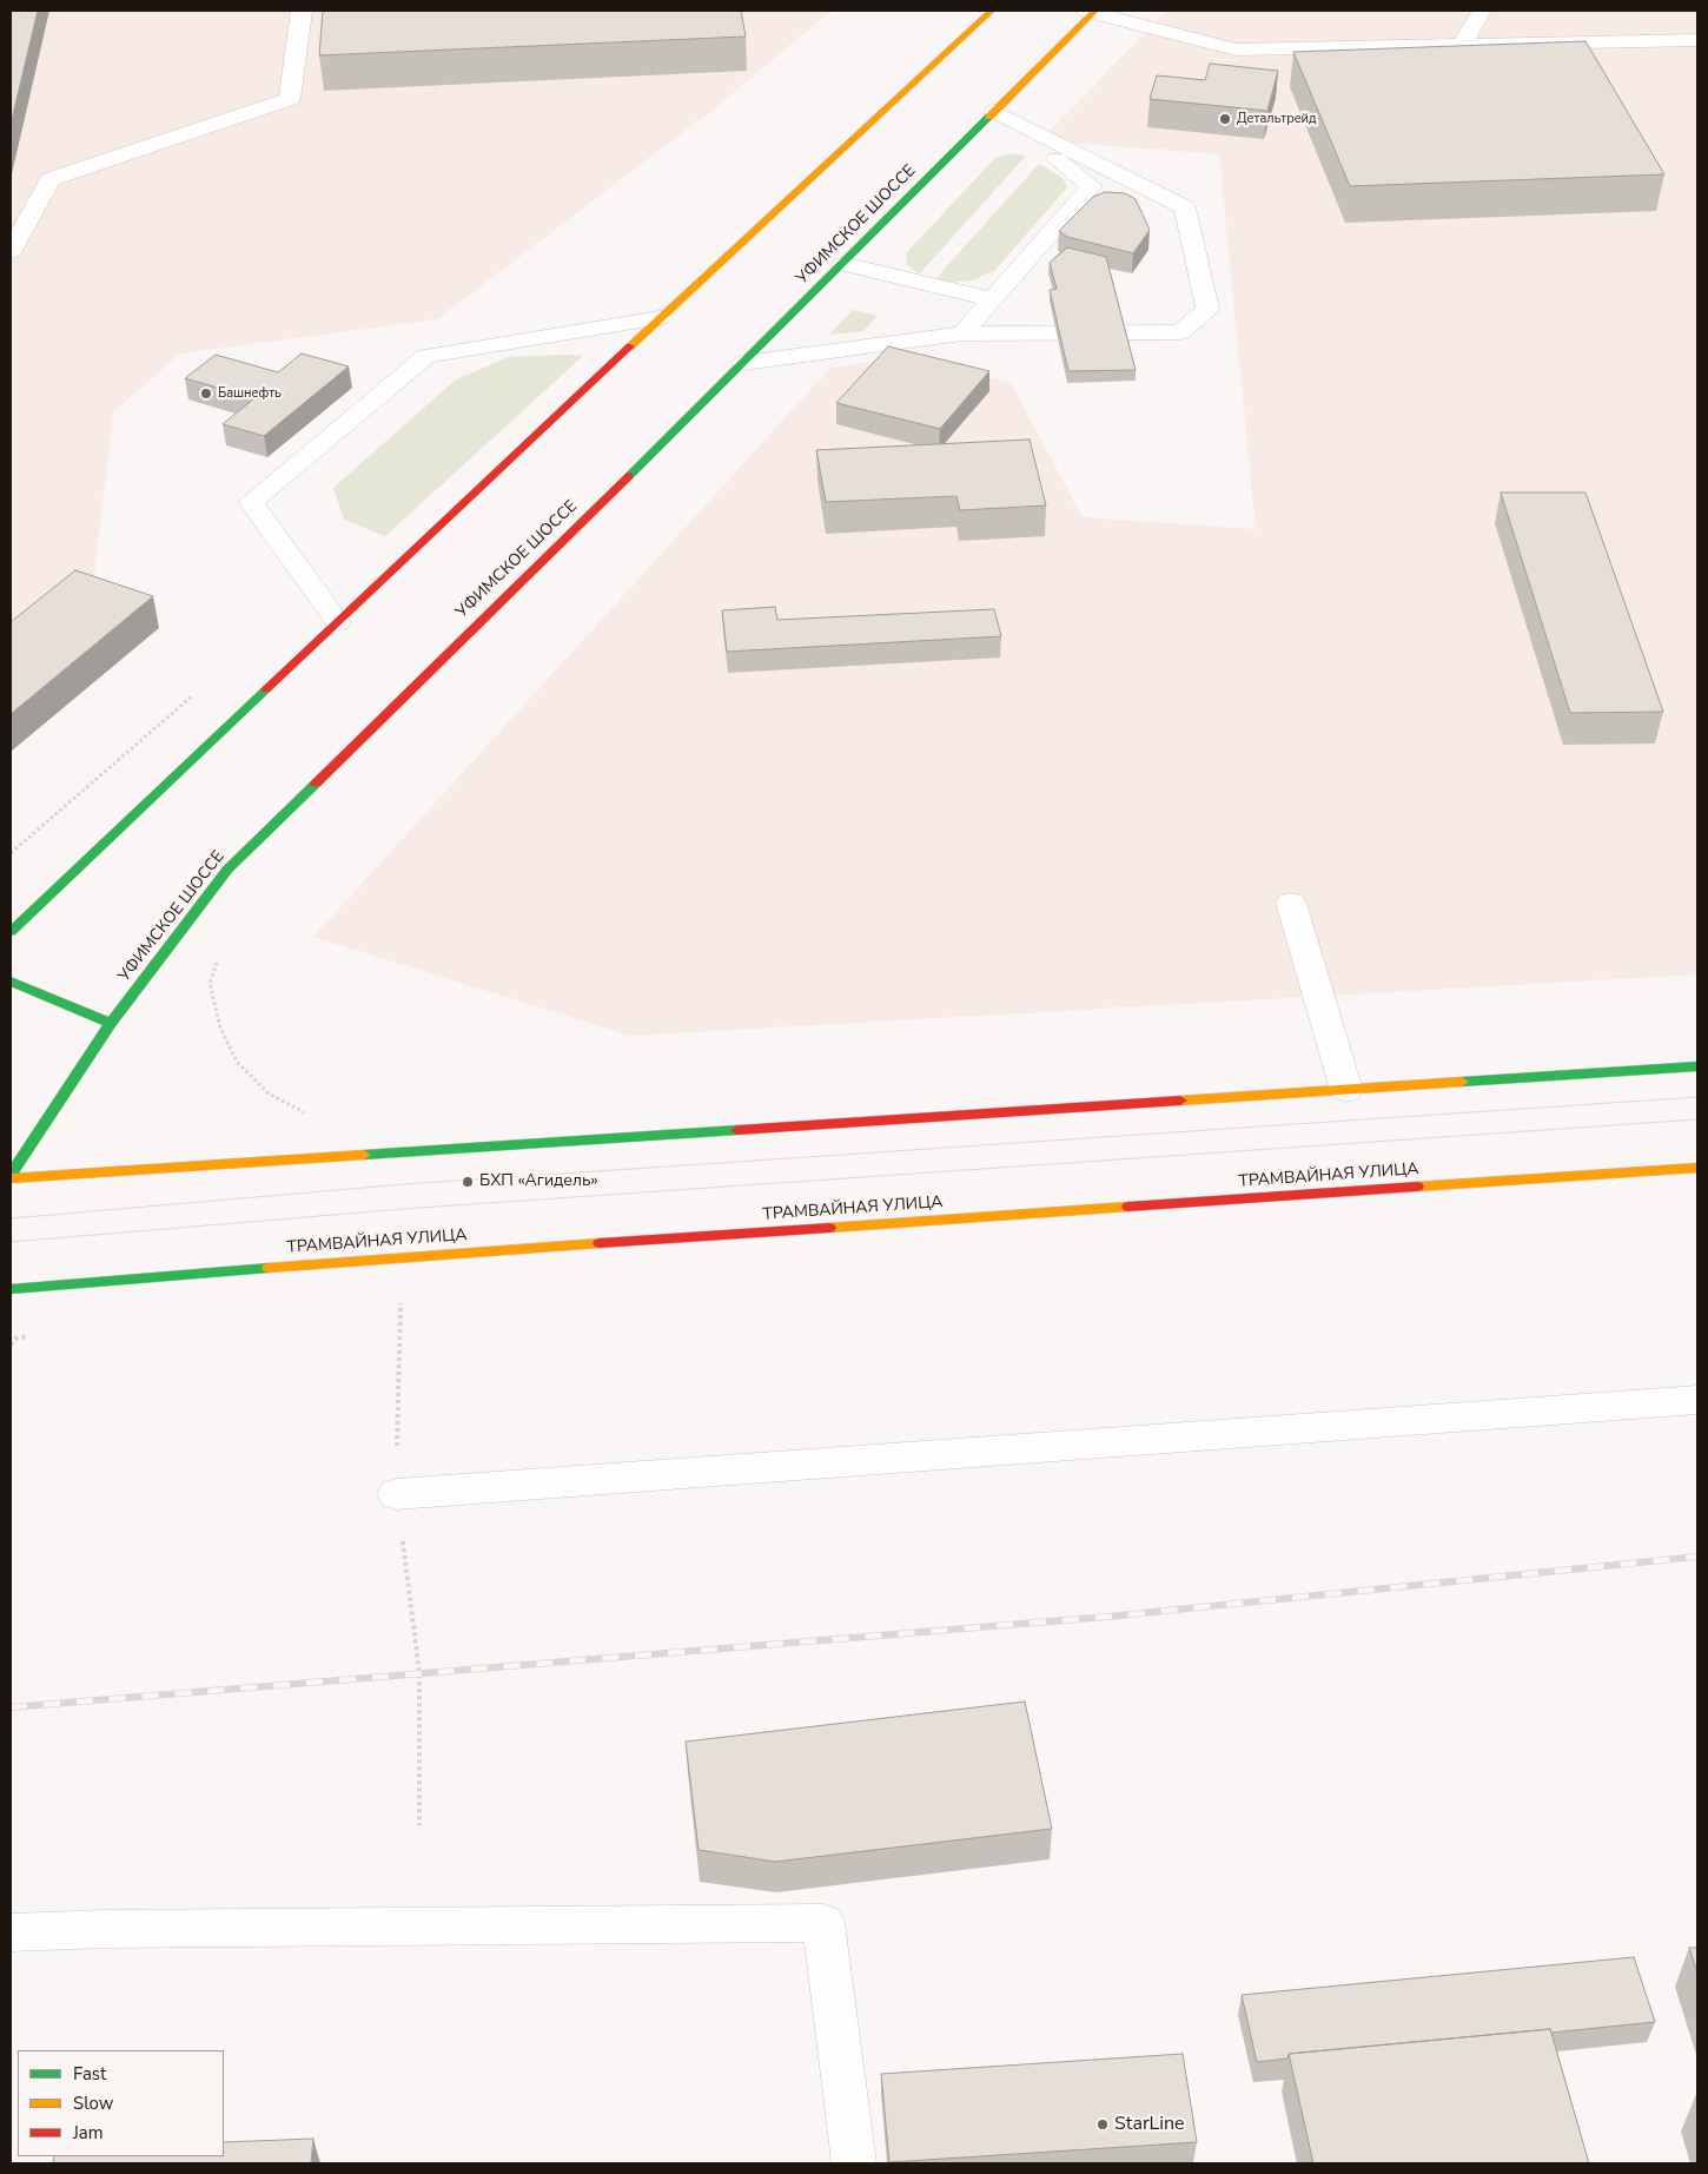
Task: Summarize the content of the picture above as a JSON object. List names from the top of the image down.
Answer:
{
  "streets": {
    "main road": ["УФИМСКОЕ ШОССЕ", "ТРАМВАЙНАЯ УЛИЦА"]
  },
  "places": [
    "Детальтрейд",
    "Башнефть",
    "БХП «Агидель»",
    "StarLine"
  ],
  "legend": ["Fast", "Slow", "Jam"]
}
